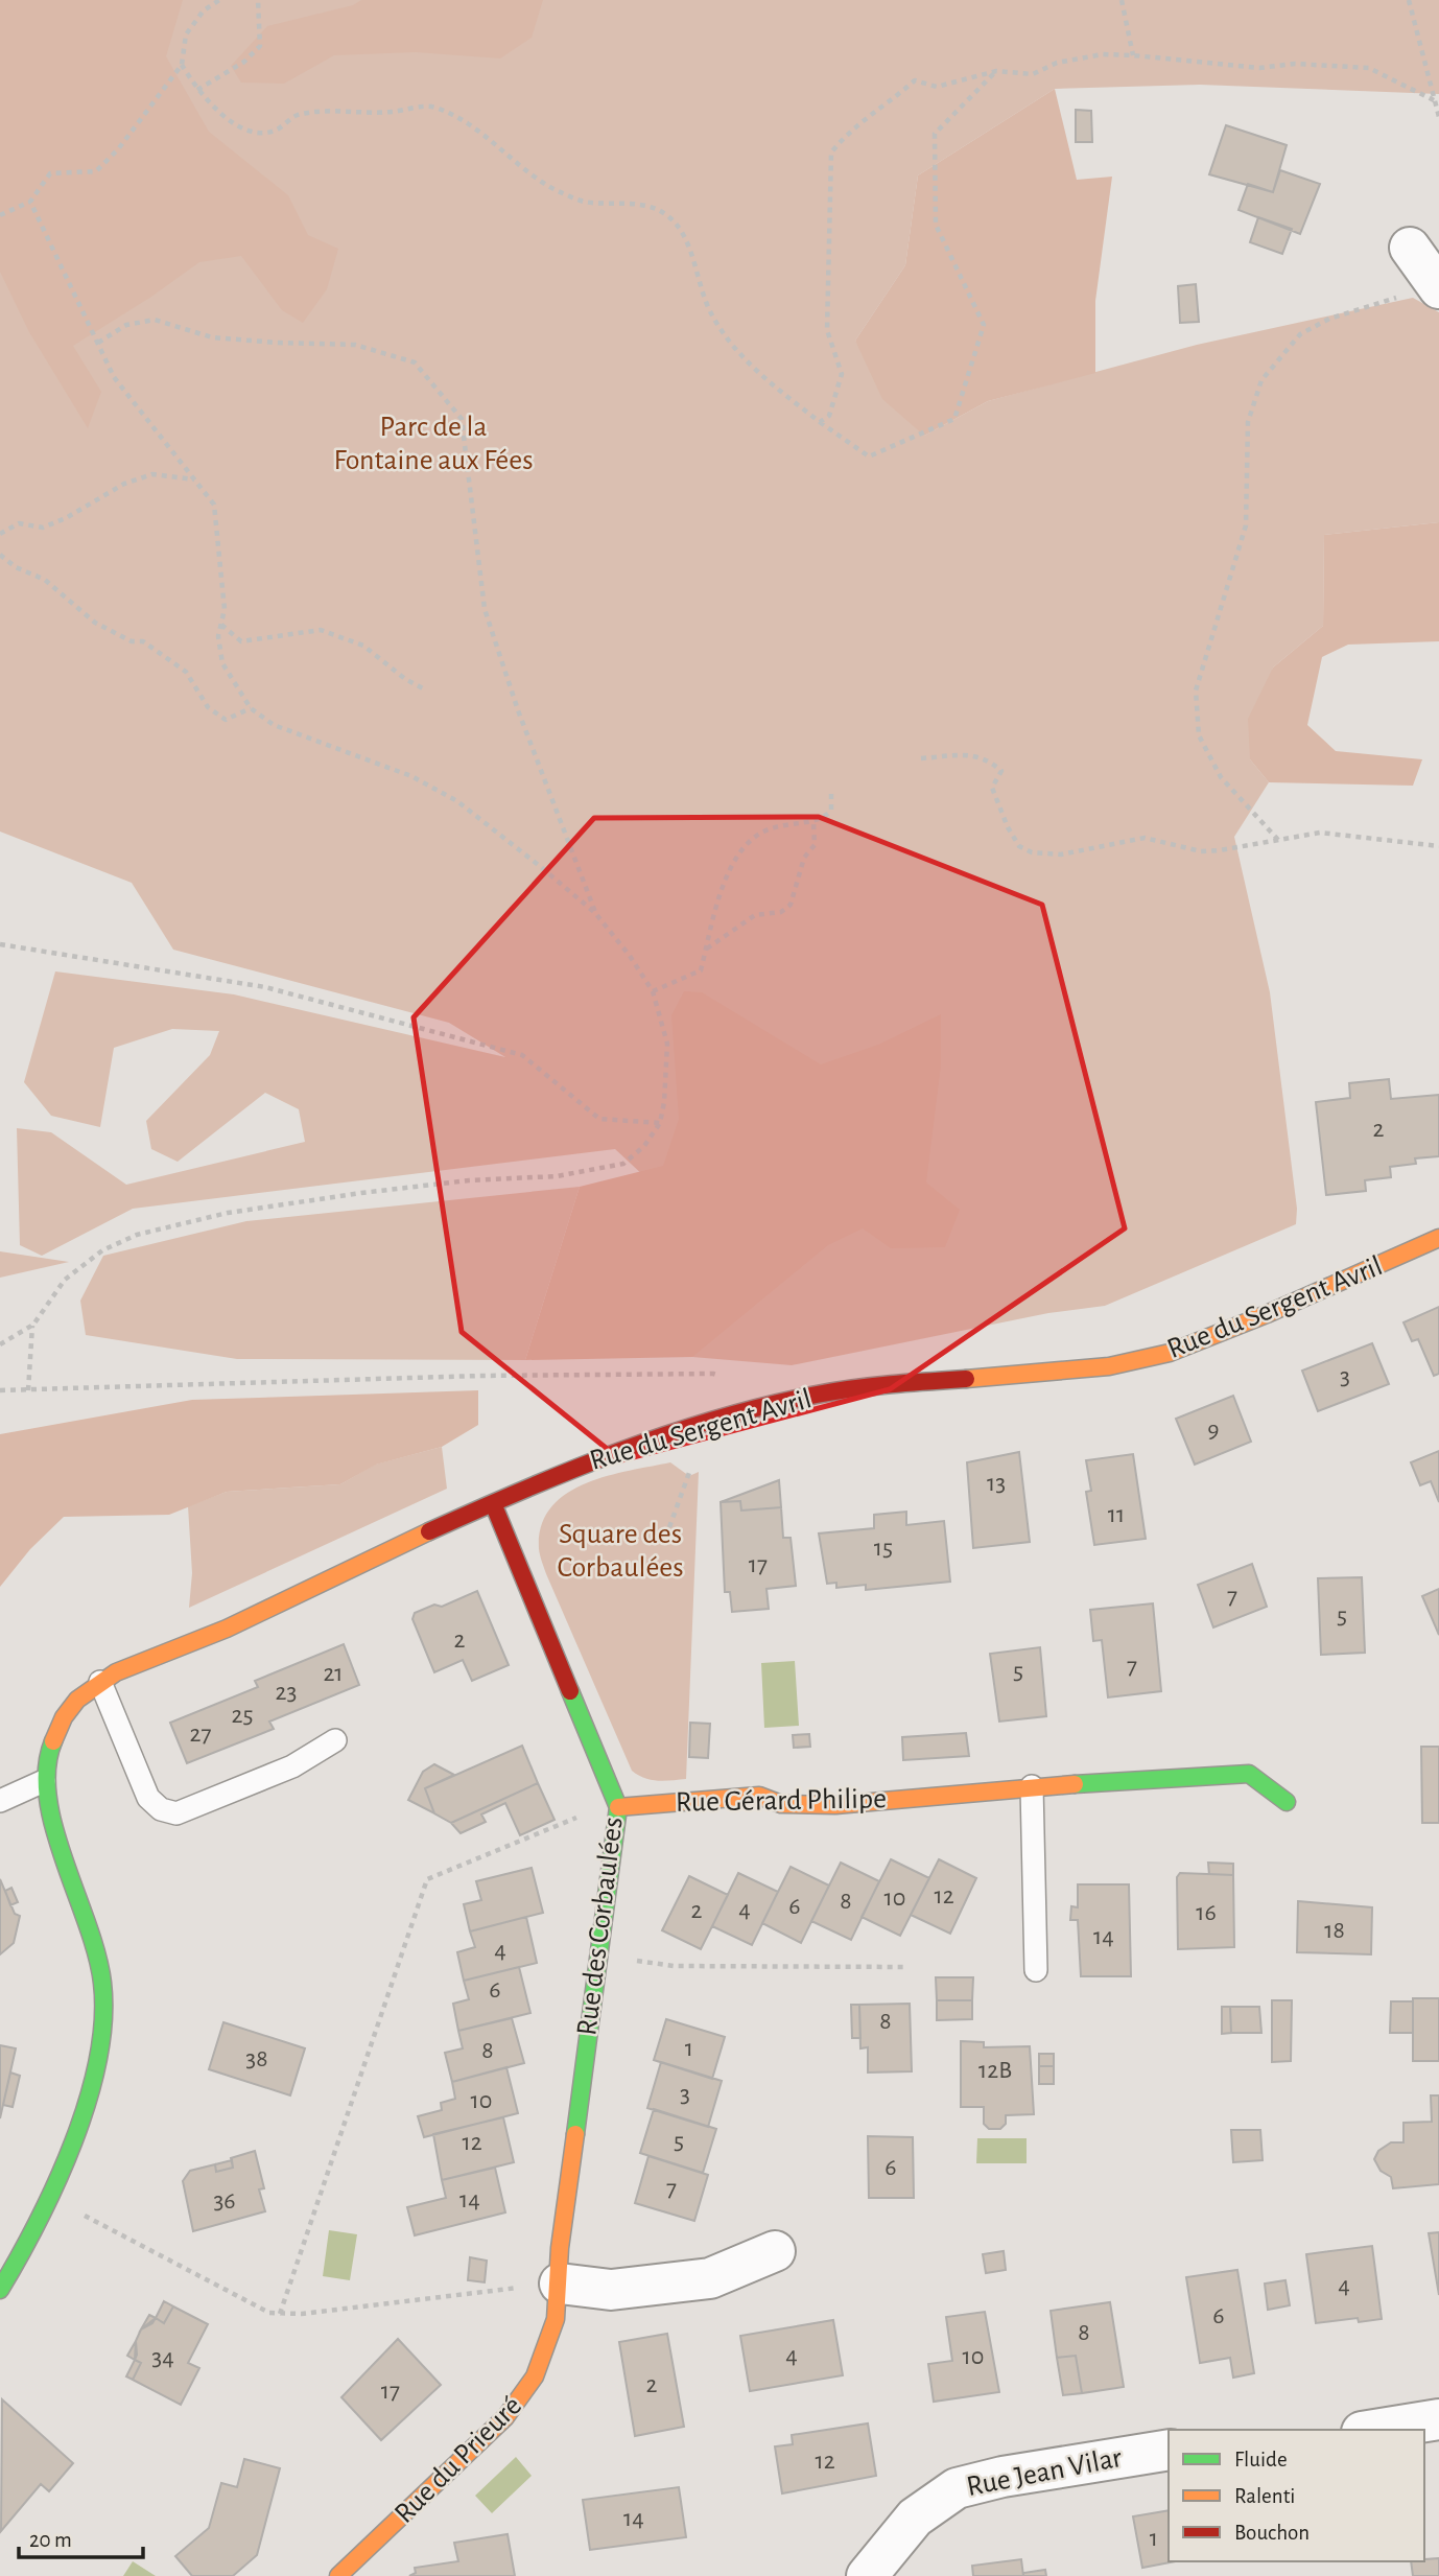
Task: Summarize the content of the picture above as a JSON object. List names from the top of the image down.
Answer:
{
  "streets": {
    "street": [
      "Rue du Sergent Avril",
      "Rue Gérard Philipe",
      "Rue des Corbaulées",
      "Rue du Prieuré",
      "Rue Jean Vilar"
    ]
  },
  "crossings": [
    ["Rue du Sergent Avril", "Rue des Corbaulées"],
    ["Rue Gérard Philipe", "Rue des Corbaulées"],
    ["Rue des Corbaulées", "Rue du Prieuré"]
  ],
  "parks": ["Parc de la Fontaine aux Fées", "Square des Corbaulées"],
  "house_numbers": [
    "2",
    "3",
    "9",
    "13",
    "11",
    "15",
    "17",
    "7",
    "5",
    "2",
    "7",
    "5",
    "21",
    "23",
    "25",
    "27",
    "12",
    "10",
    "8",
    "6",
    "4",
    "2",
    "16",
    "18",
    "14",
    "4",
    "6",
    "8",
    "1",
    "8",
    "38",
    "12B",
    "3",
    "10",
    "5",
    "12",
    "6",
    "7",
    "14",
    "36",
    "4",
    "6",
    "8",
    "4",
    "10",
    "34",
    "2",
    "17",
    "12",
    "14",
    "1"
  ],
  "legend": ["Fluide", "Ralenti", "Bouchon"],
  "scale_bar": "20 m"
}
